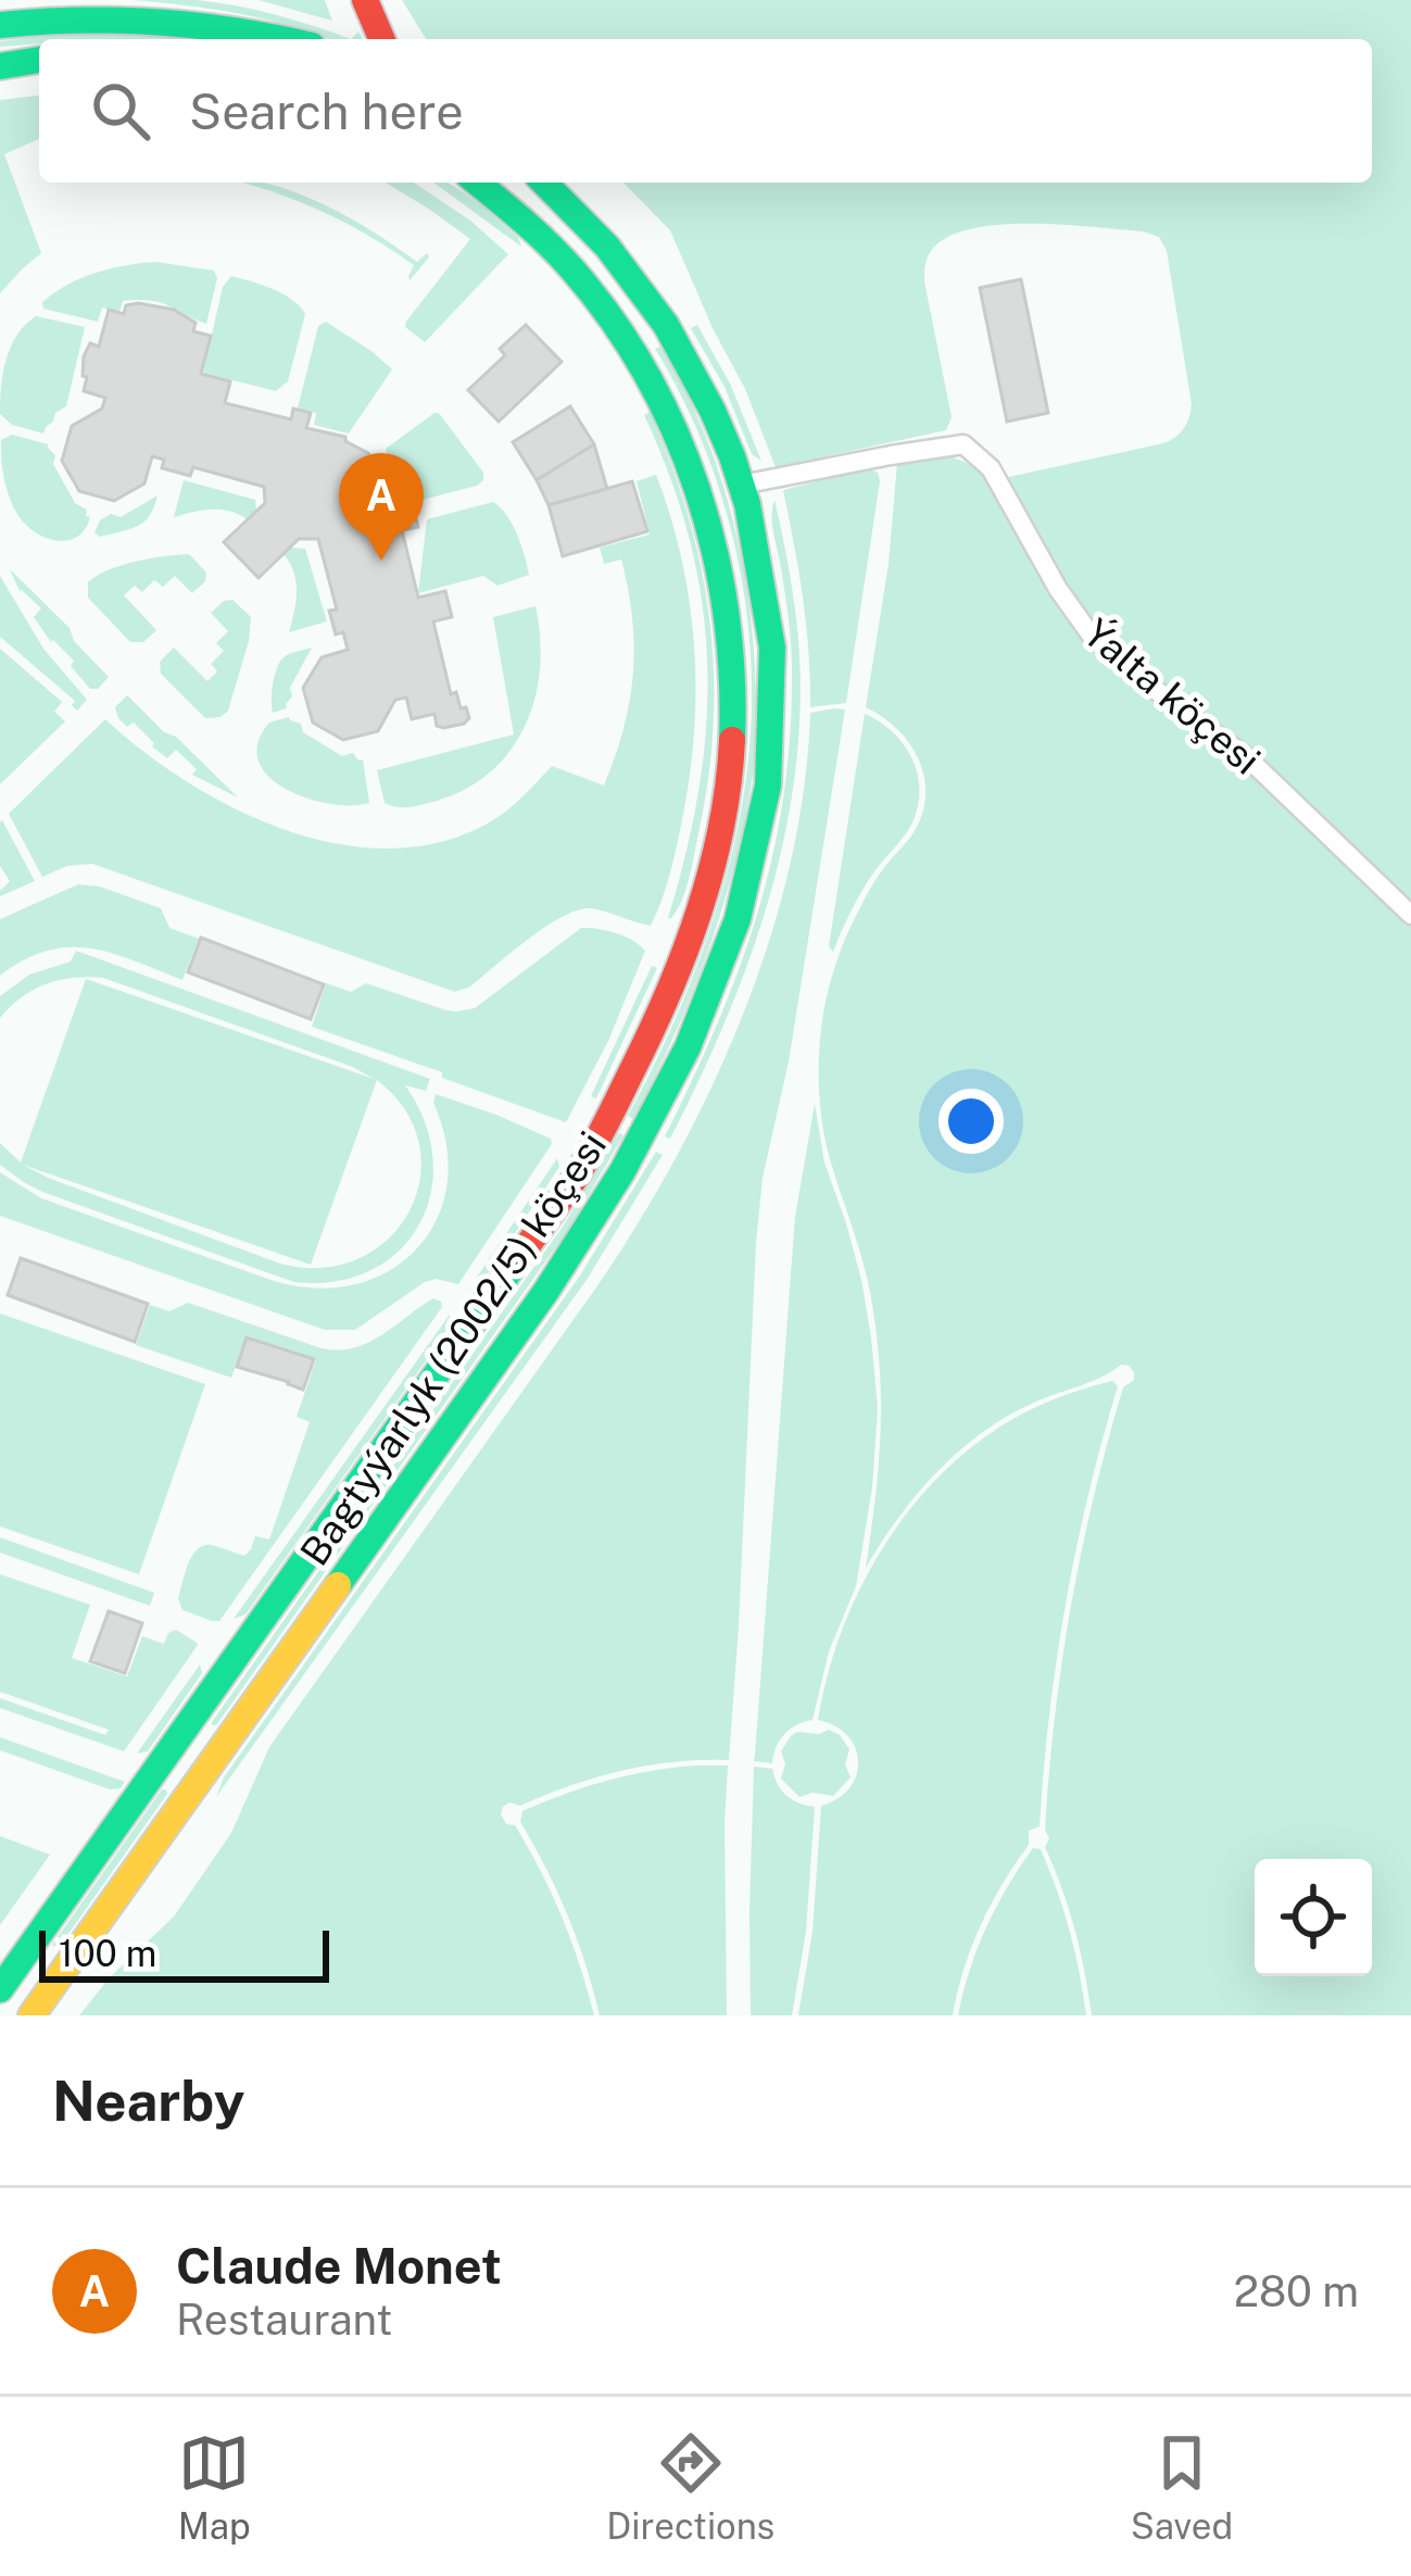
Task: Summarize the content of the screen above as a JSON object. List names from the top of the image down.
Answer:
{
  "streets": {
    "street": ["Ýalta köçesi", "Bagtyýarlyk (2002/5) köçesi"]
  },
  "crossings": [
    ["Ýalta köçesi", "Bagtyýarlyk (2002/5) köçesi"]
  ],
  "scale_bar": "100 m",
  "page": {
    "search": "Search here",
    "pins": "A",
    "scale": "100 m",
    "heading": "Nearby",
    "list": [
      {
        "mark": "A",
        "name": "Claude Monet",
        "note": "Restaurant",
        "value": "280 m"
      }
    ],
    "nav": ["Map", "Directions", "Saved"]
  }
}
